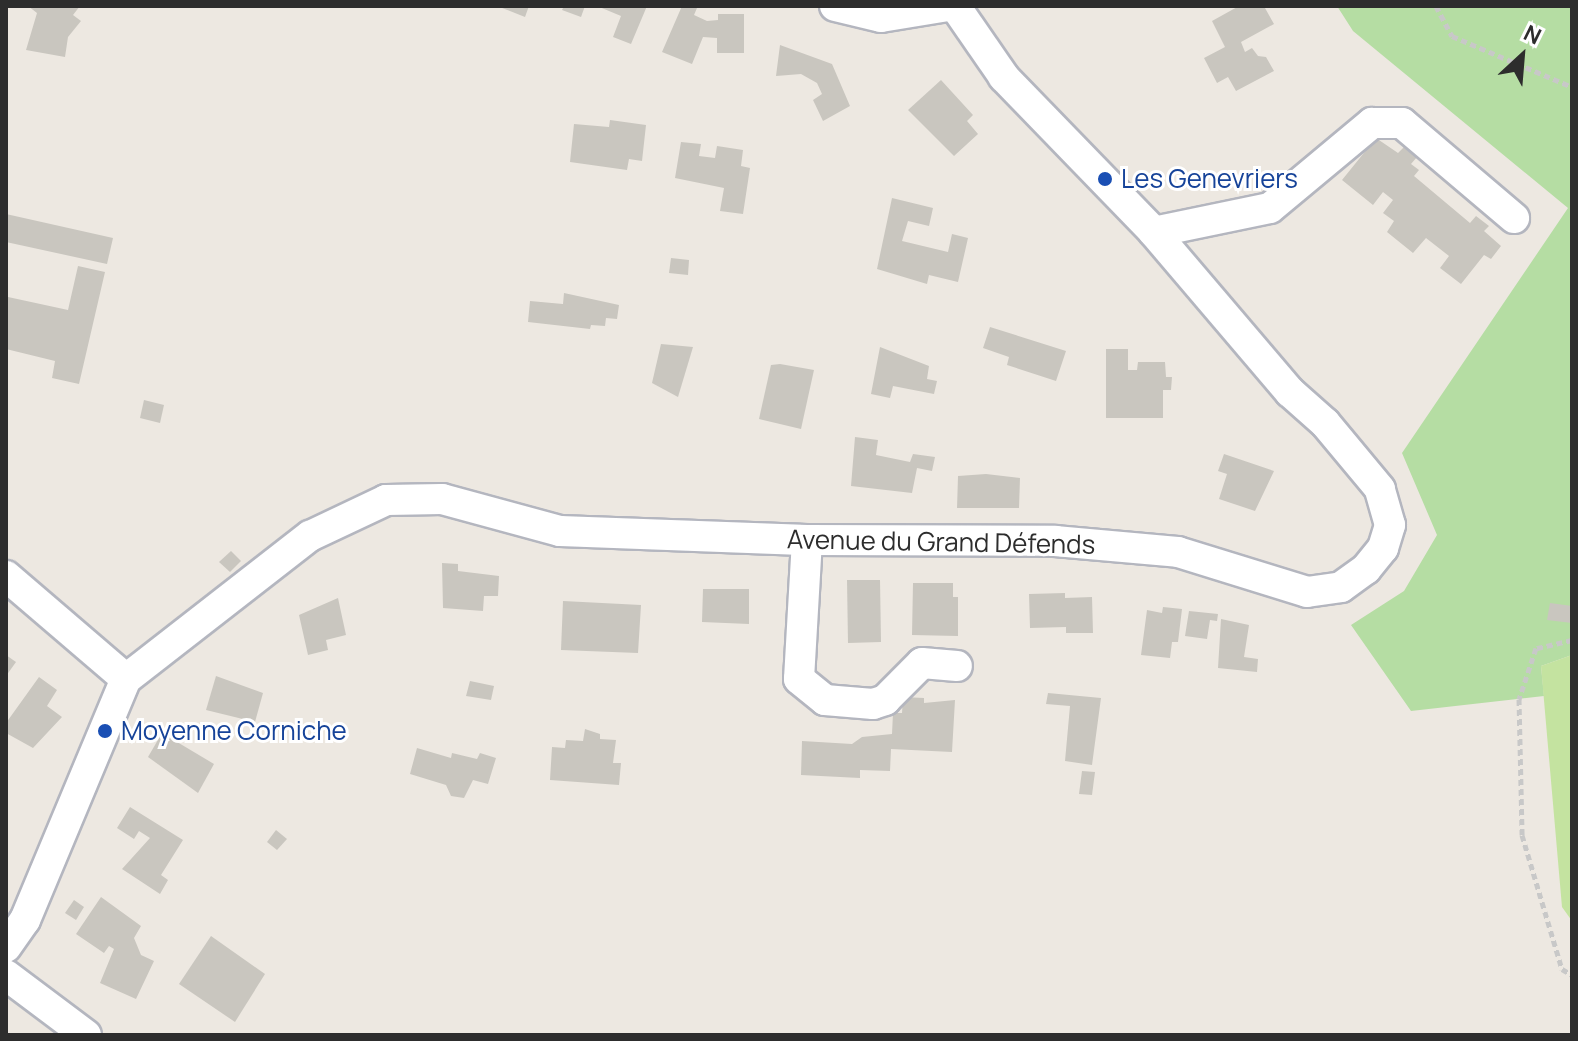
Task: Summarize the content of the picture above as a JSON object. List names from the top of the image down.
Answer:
{
  "streets": {
    "street": ["Avenue du Grand Défends"]
  },
  "places": ["Les Genevriers", "Moyenne Corniche"],
  "north": "top right"
}
